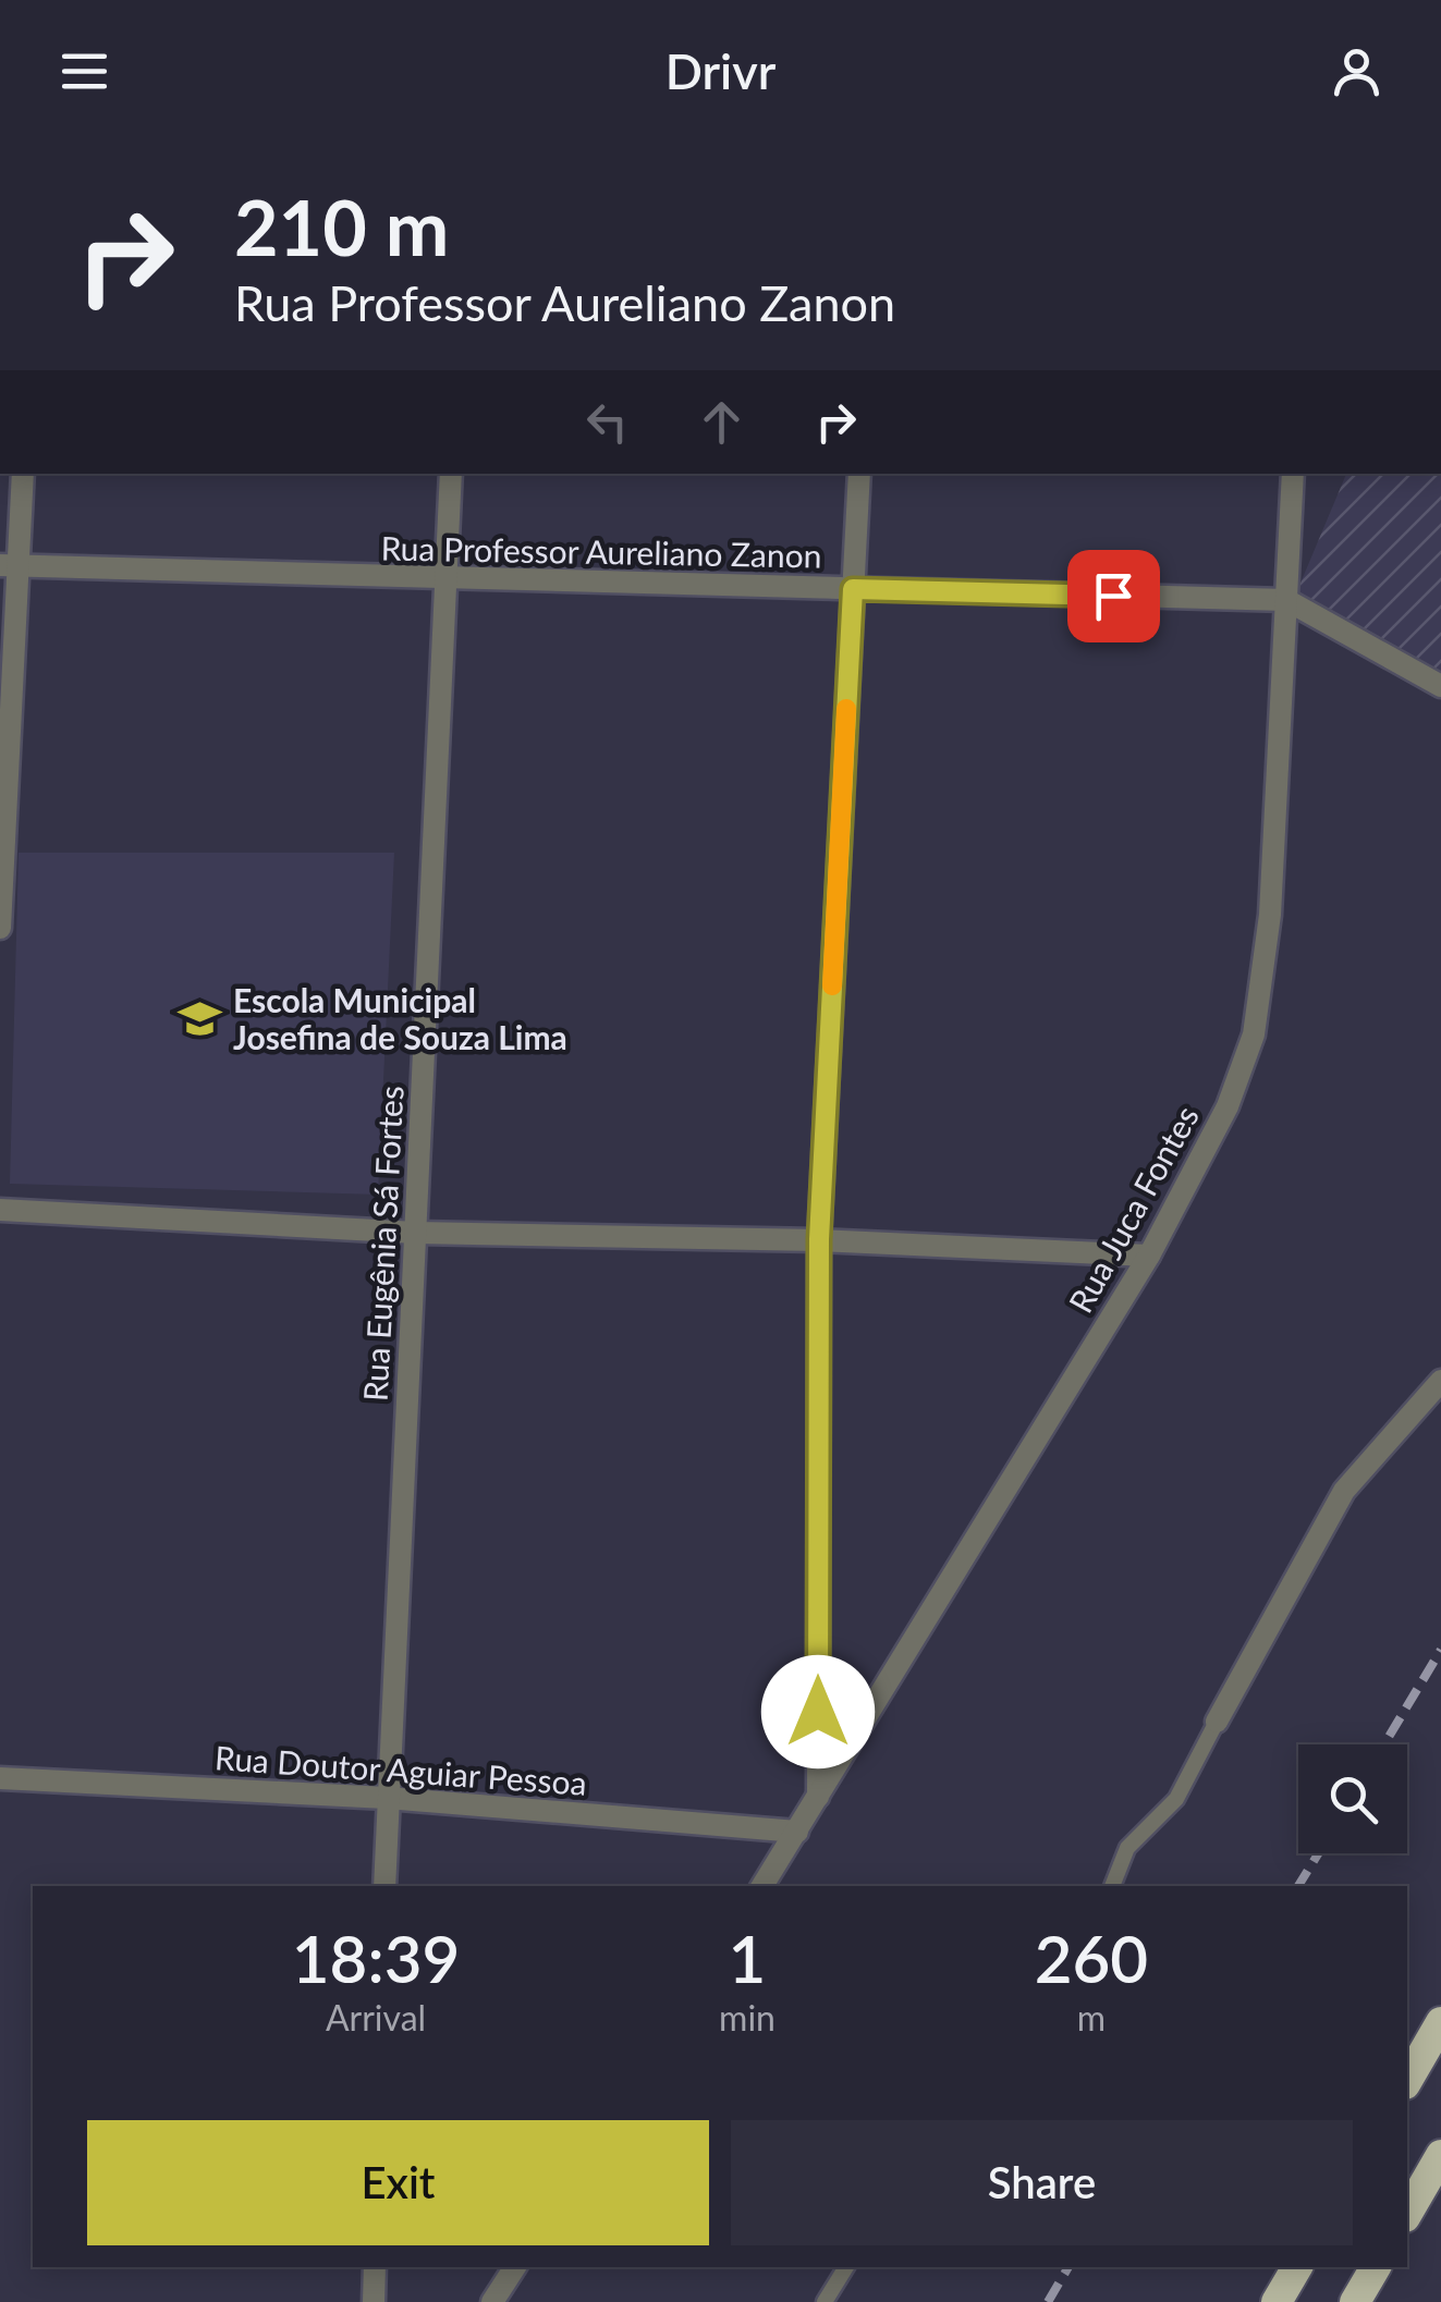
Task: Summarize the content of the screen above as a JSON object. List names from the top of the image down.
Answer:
{
  "streets": {
    "street": [
      "Rua Professor Aureliano Zanon",
      "Rua Juca Fontes",
      "Rua Eugênia Sá Fortes",
      "Rua Doutor Aguiar Pessoa"
    ]
  },
  "crossings": [
    ["Rua Professor Aureliano Zanon", "Rua Juca Fontes"],
    ["Rua Professor Aureliano Zanon", "Rua Eugênia Sá Fortes"],
    ["Rua Juca Fontes", "Rua Doutor Aguiar Pessoa"],
    ["Rua Eugênia Sá Fortes", "Rua Doutor Aguiar Pessoa"]
  ],
  "places": {
    "school or university": ["Escola Municipal Josefina de Souza Lima"]
  },
  "page": {
    "header": "Drivr",
    "turn": ["210 m", "Rua Professor Aureliano Zanon"],
    "eta": [
      "18:39",
      "Arrival",
      "1",
      "min",
      "260",
      "m"
    ],
    "buttons": ["Exit", "Share"]
  }
}
